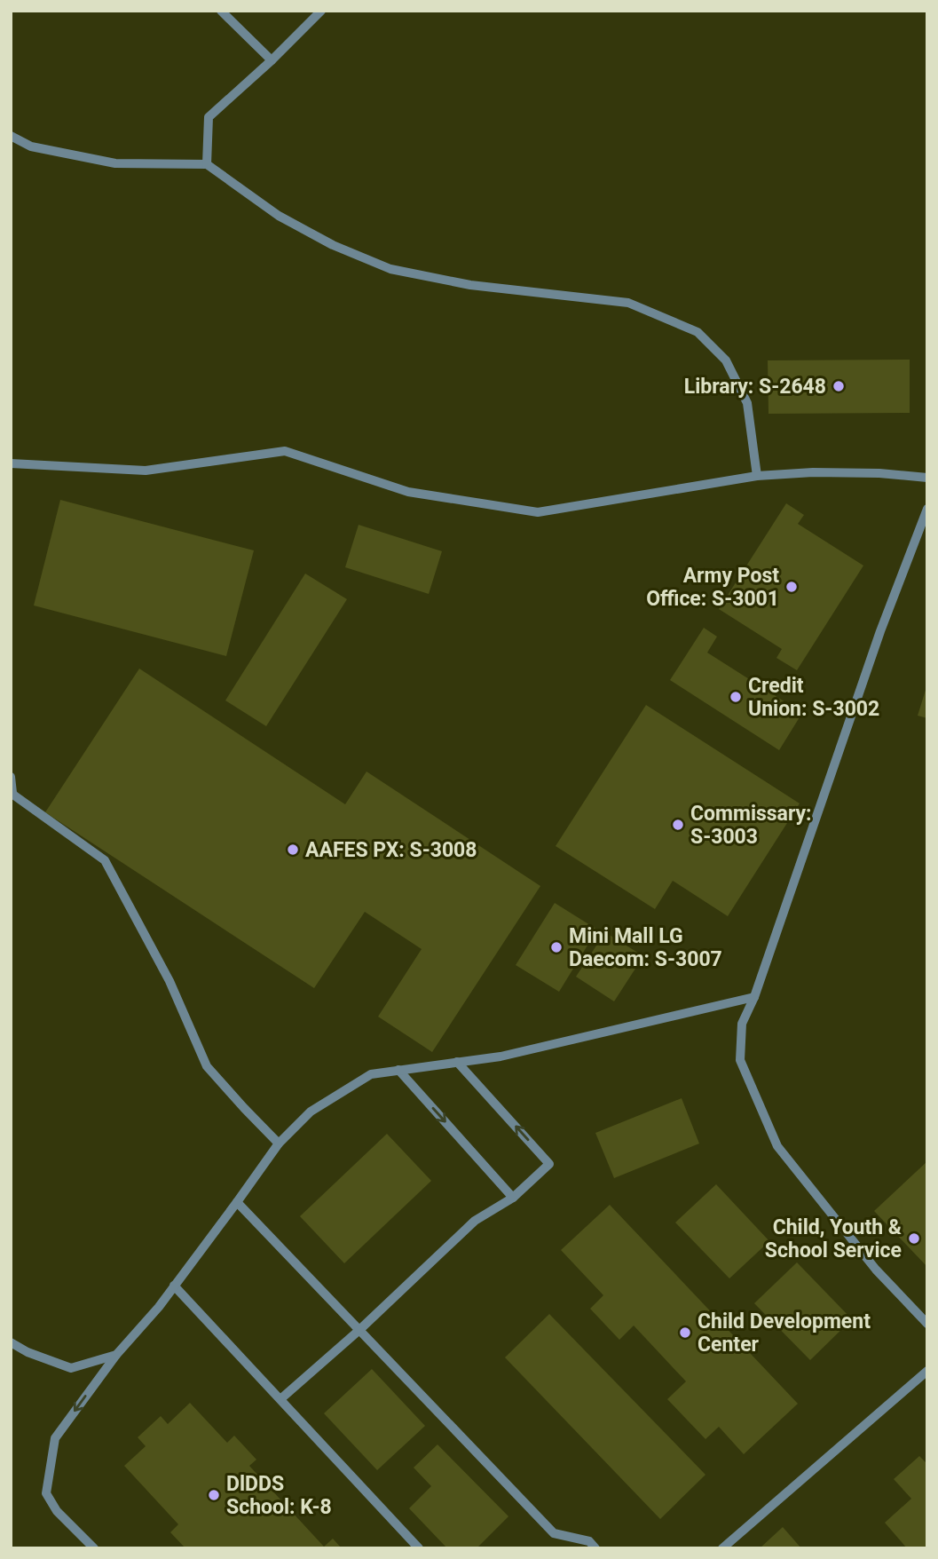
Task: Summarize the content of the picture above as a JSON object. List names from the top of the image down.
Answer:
{
  "places": [
    "Library: S-2648",
    "Army Post Office: S-3001",
    "Credit Union: S-3002",
    "Commissary: S-3003",
    "AAFES PX: S-3008",
    "Mini Mall LG Daecom: S-3007",
    "Child, Youth & School Service",
    "Child Development Center",
    "DlDDS School: K-8"
  ]
}
